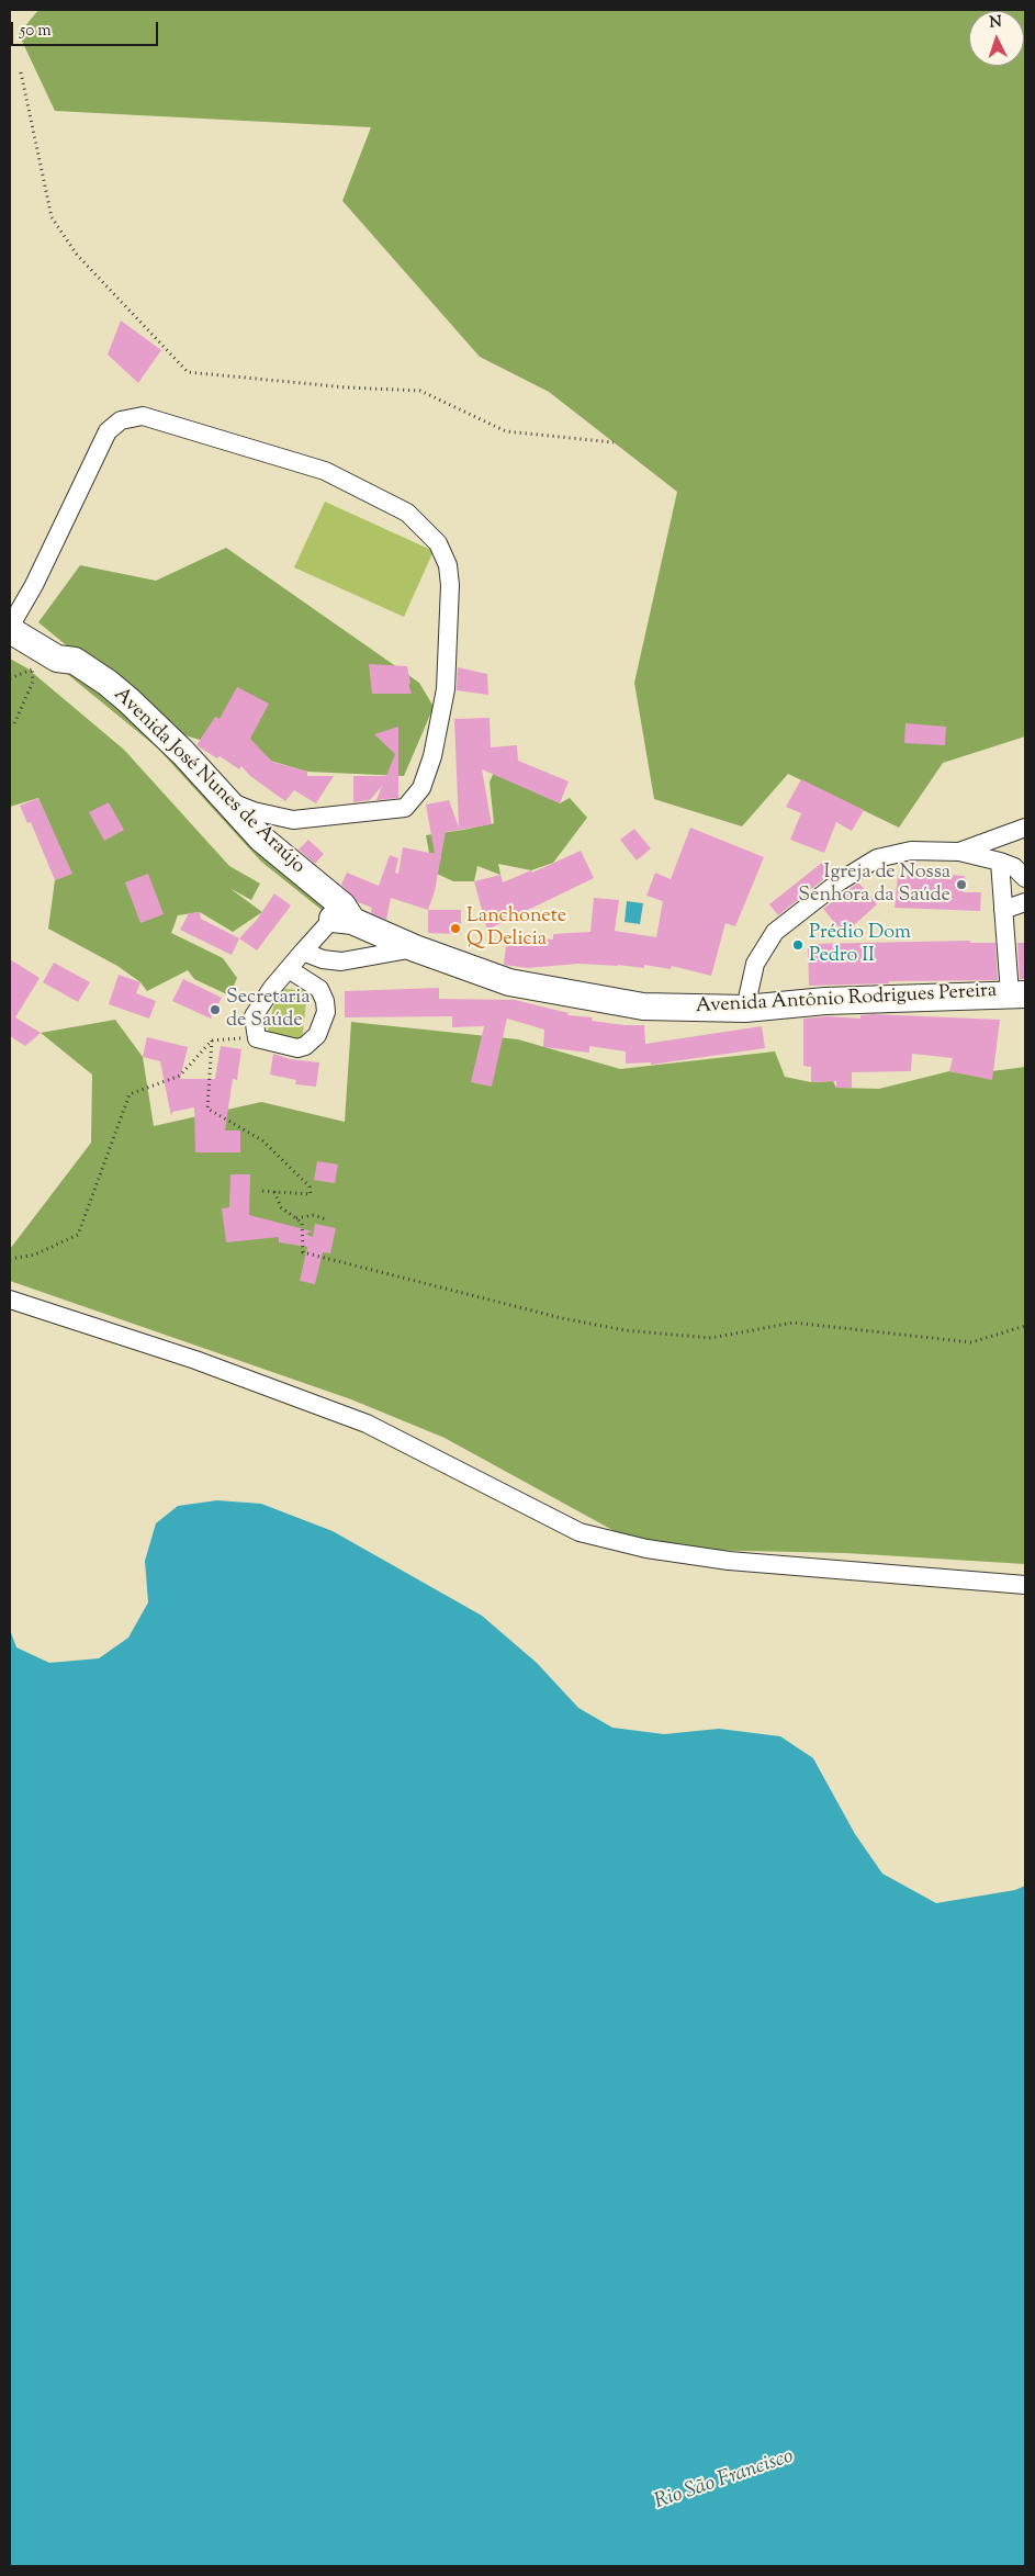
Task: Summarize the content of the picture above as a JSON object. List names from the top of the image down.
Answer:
{
  "streets": {
    "street": ["Avenida José Nunes de Araújo", "Avenida Antônio Rodrigues Pereira"]
  },
  "crossings": [
    ["Avenida José Nunes de Araújo", "Avenida Antônio Rodrigues Pereira"]
  ],
  "water": ["Rio São Francisco"],
  "places": [
    "Igreja de Nossa Senhora da Saúde",
    "Lanchonete Q Delicia",
    "Prédio Dom Pedro II",
    "Secretaria de Saúde"
  ],
  "scale_bar": "50 m",
  "north": "top"
}
